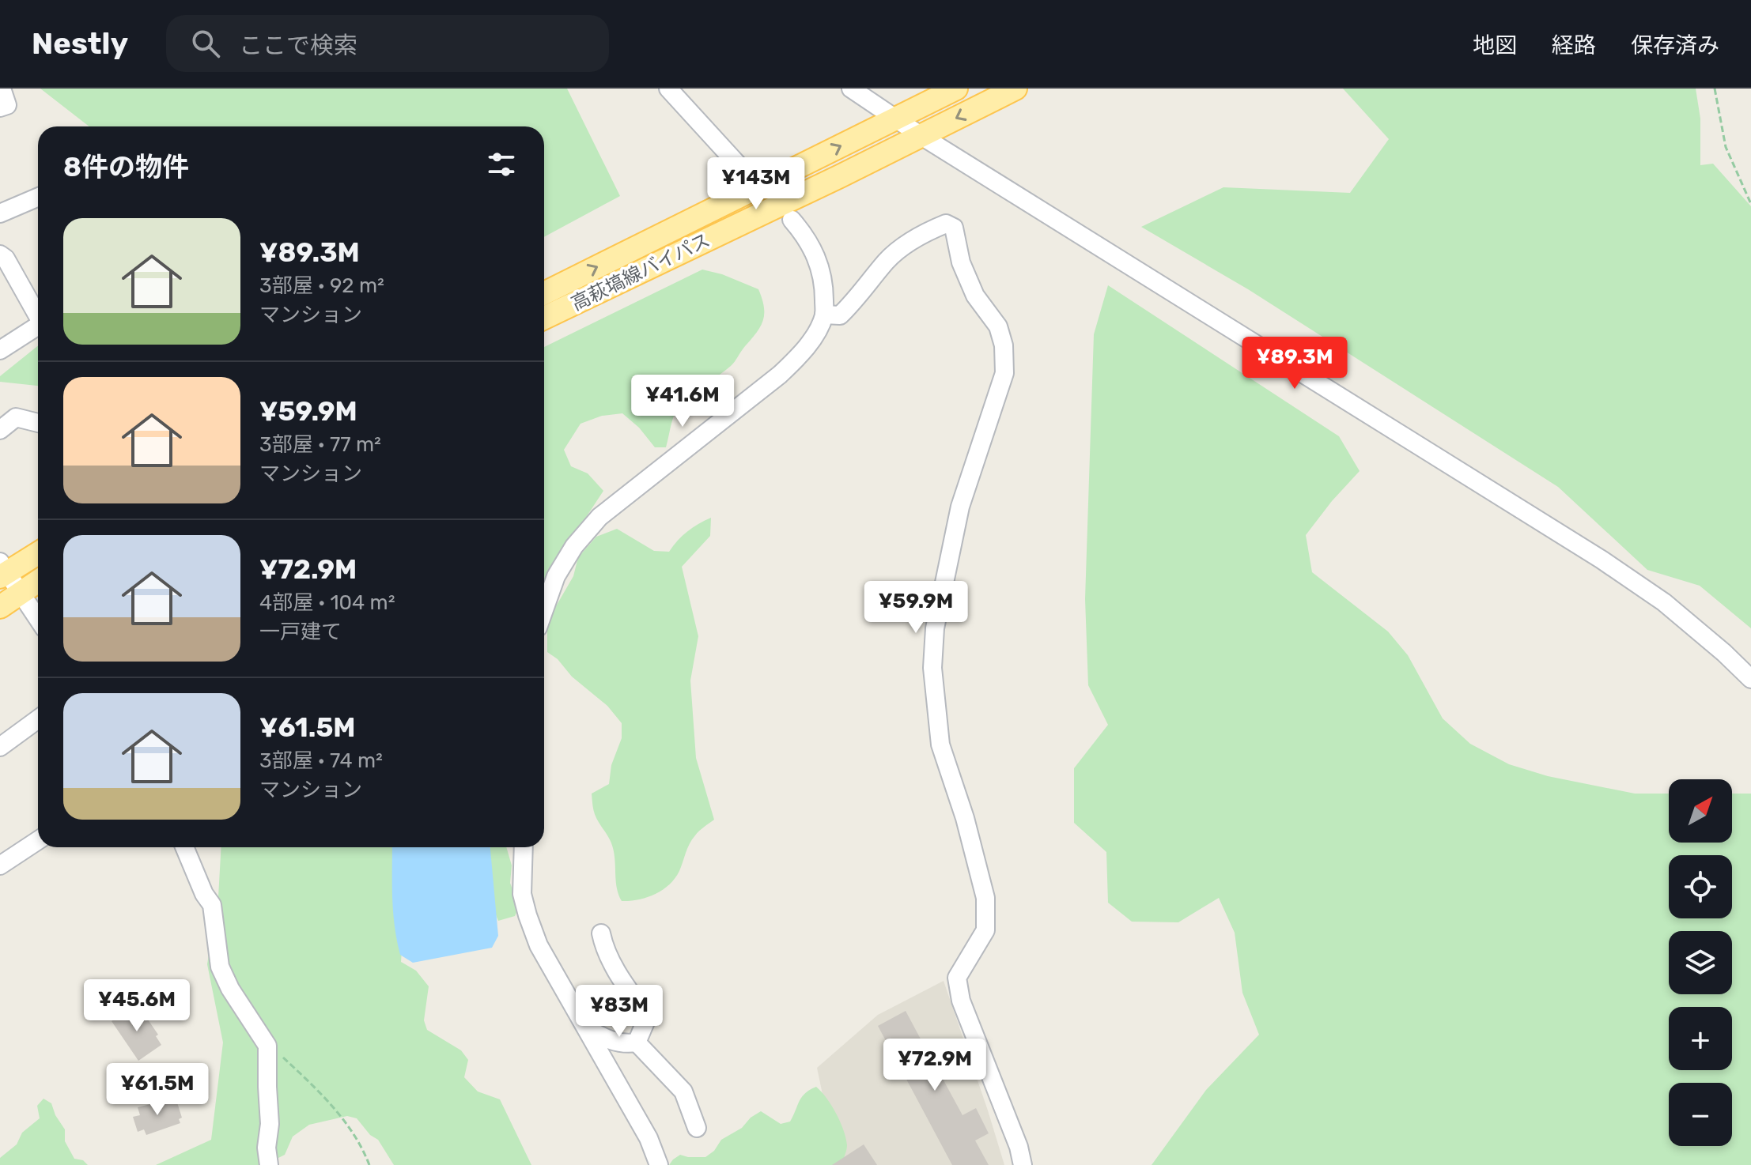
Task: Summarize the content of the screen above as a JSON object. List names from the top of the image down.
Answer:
{
  "streets": {
    "main road": ["高萩塙線バイパス"]
  },
  "north": "top right",
  "page": {
    "header": "Nestly",
    "search": "ここで検索",
    "nav": ["地図", "経路", "保存済み"],
    "heading": "8件の物件",
    "price": [
      "¥143M",
      "¥89.3M",
      "¥41.6M",
      "¥59.9M",
      "¥45.6M",
      "¥83M",
      "¥72.9M",
      "¥61.5M"
    ],
    "list": [
      {
        "name": "¥89.3M",
        "note": "3部屋 · 92 m² · マンション"
      },
      {
        "name": "¥59.9M",
        "note": "3部屋 · 77 m² · マンション"
      },
      {
        "name": "¥72.9M",
        "note": "4部屋 · 104 m² · 一戸建て"
      },
      {
        "name": "¥61.5M",
        "note": "3部屋 · 74 m² · マンション"
      }
    ],
    "map_buttons": ["+", "−"]
  }
}
